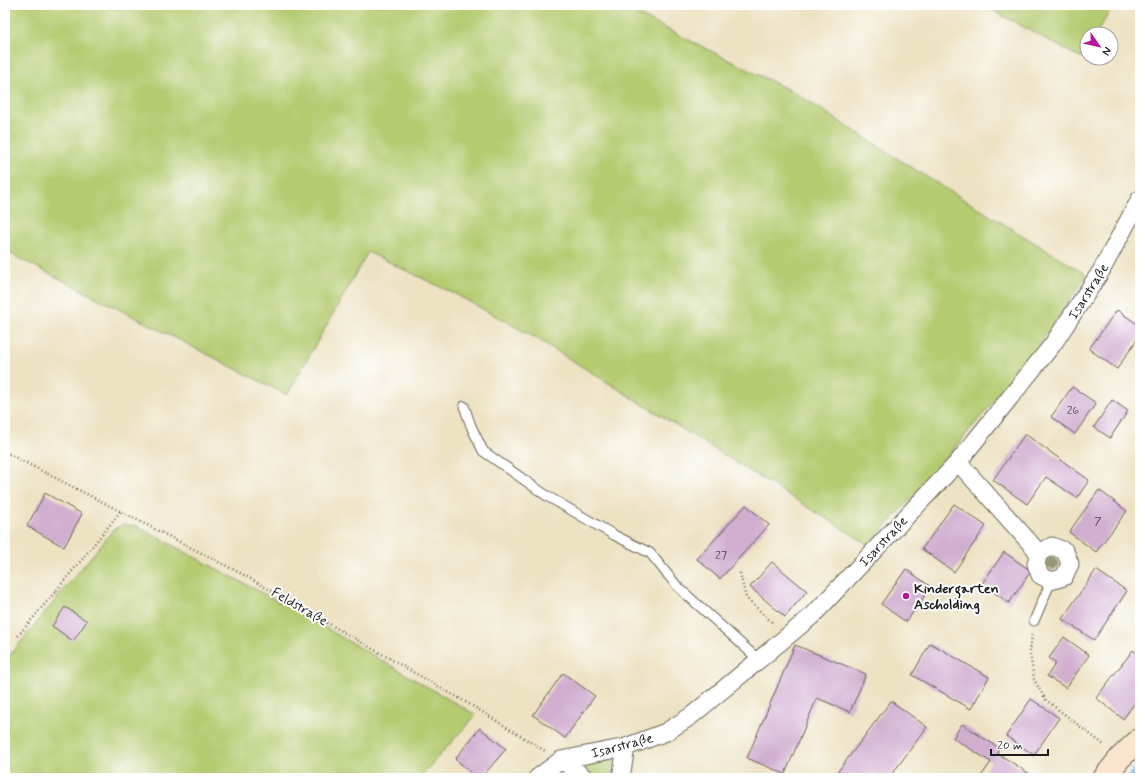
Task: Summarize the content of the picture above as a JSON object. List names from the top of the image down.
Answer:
{
  "streets": {
    "street": ["Isarstraße"],
    "path": ["Feldstraße"]
  },
  "crossings": [
    ["Isarstraße", "Feldstraße"]
  ],
  "places": ["Kindergarten Ascholding"],
  "house_numbers": ["26", "7", "27"],
  "scale_bar": "20 m",
  "north": "bottom right"
}
